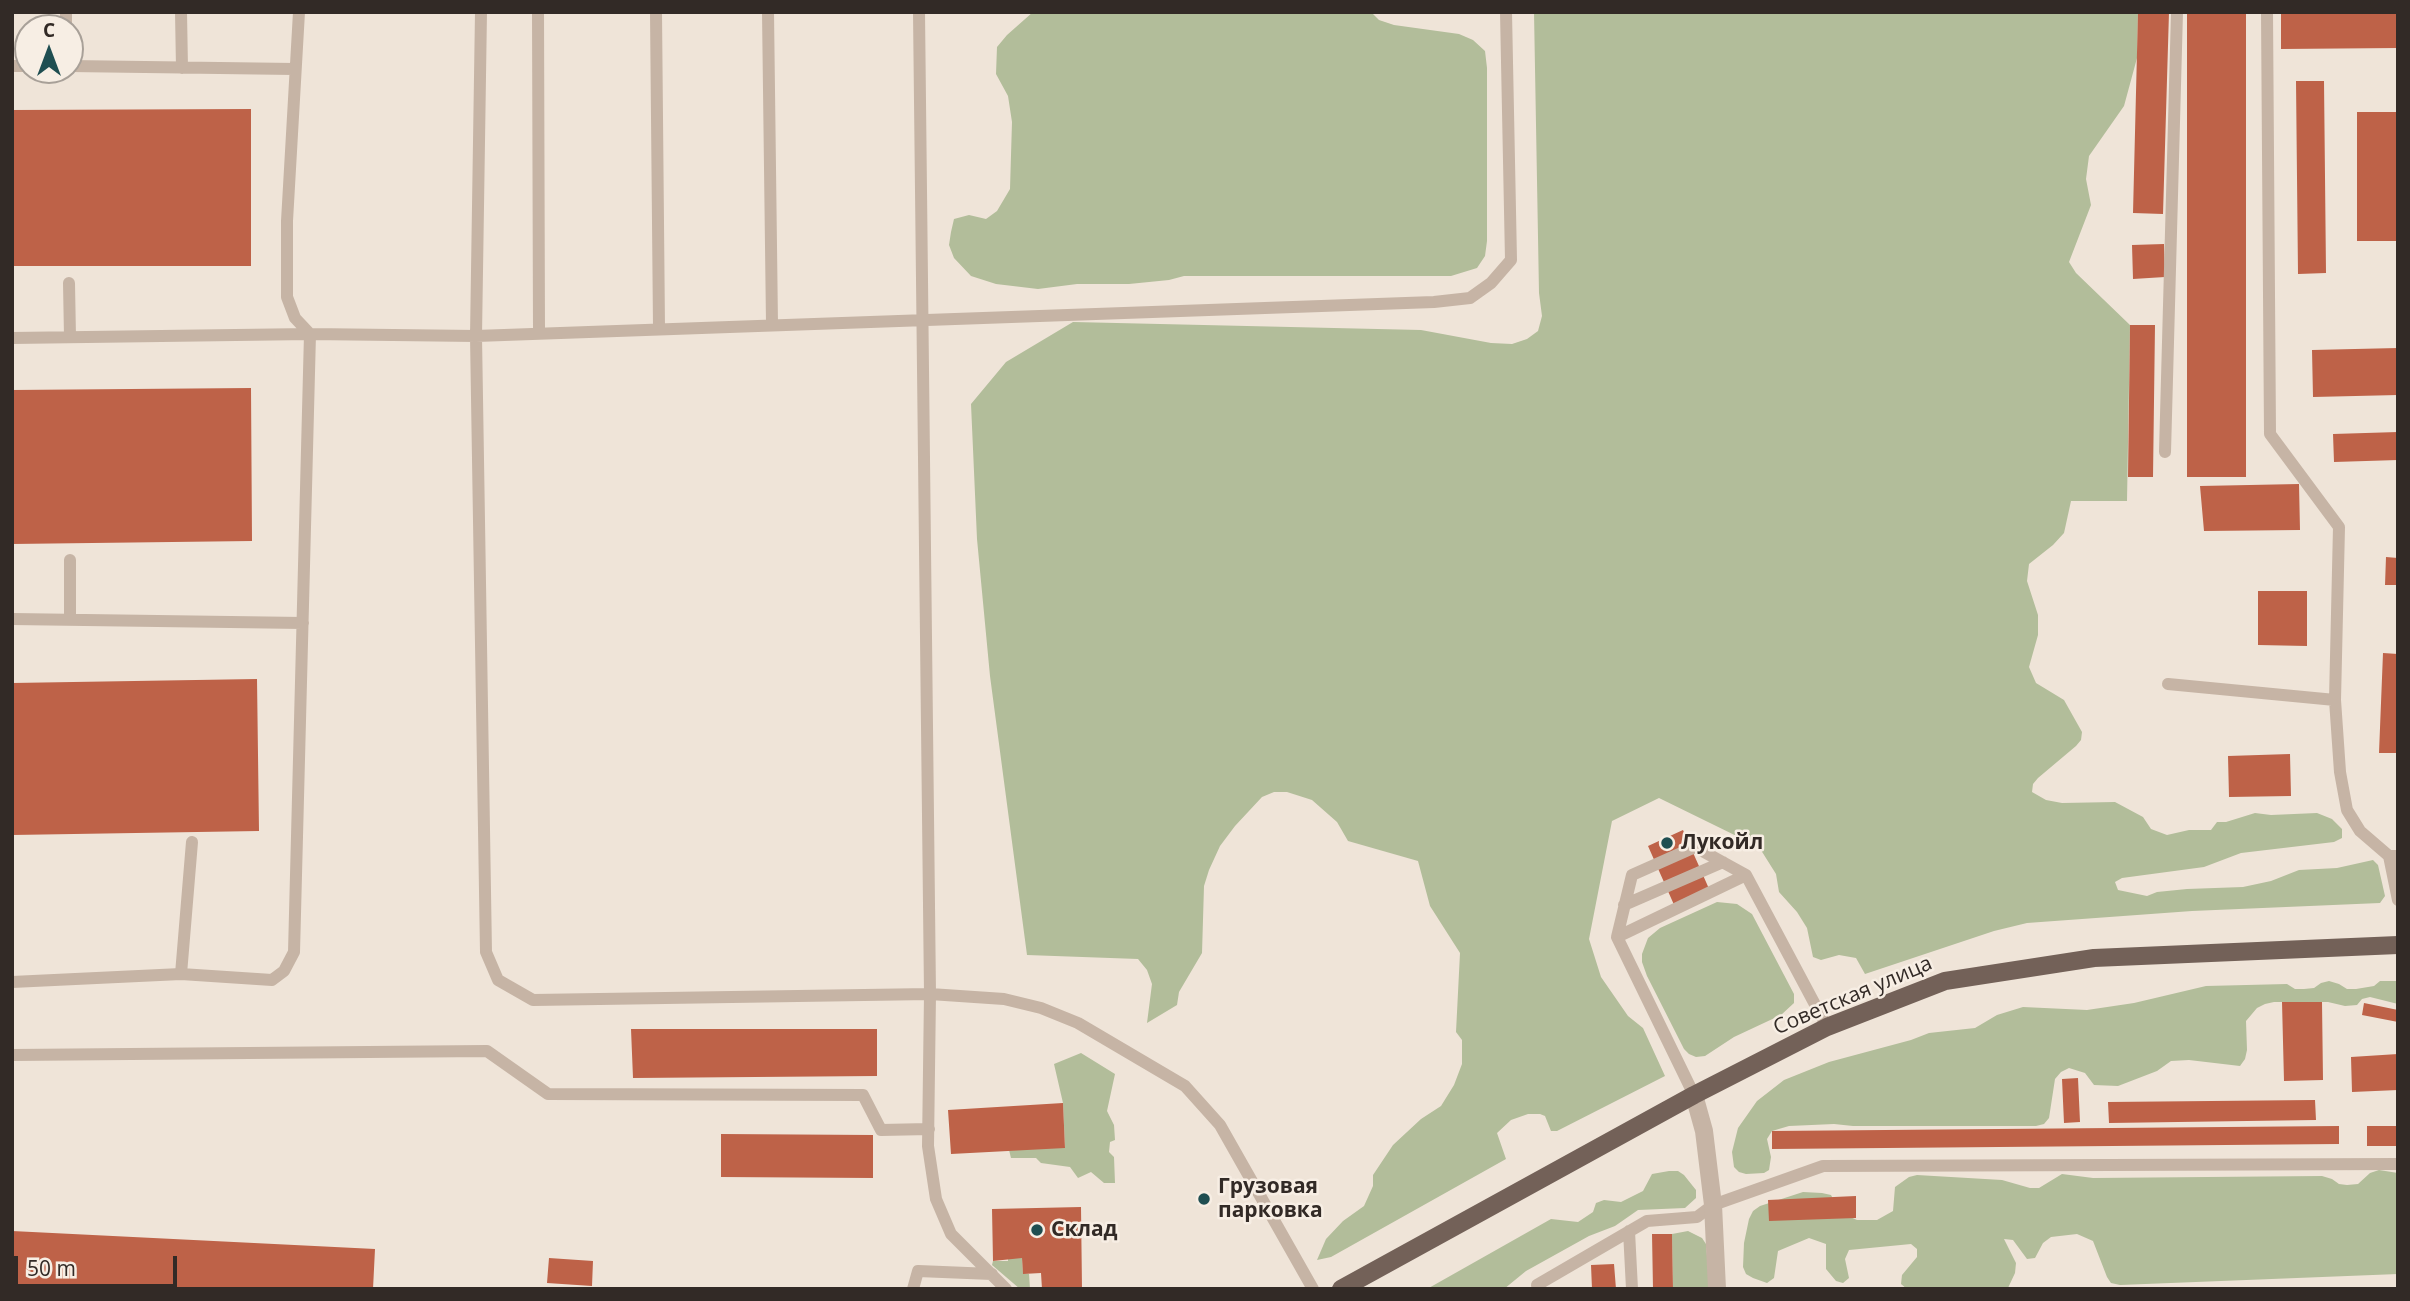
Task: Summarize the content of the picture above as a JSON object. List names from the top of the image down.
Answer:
{
  "streets": {
    "main road": ["Советская улица"]
  },
  "places": ["Лукойл", "Грузовая парковка", "Склад"],
  "scale_bar": "50 m",
  "north": "top"
}
